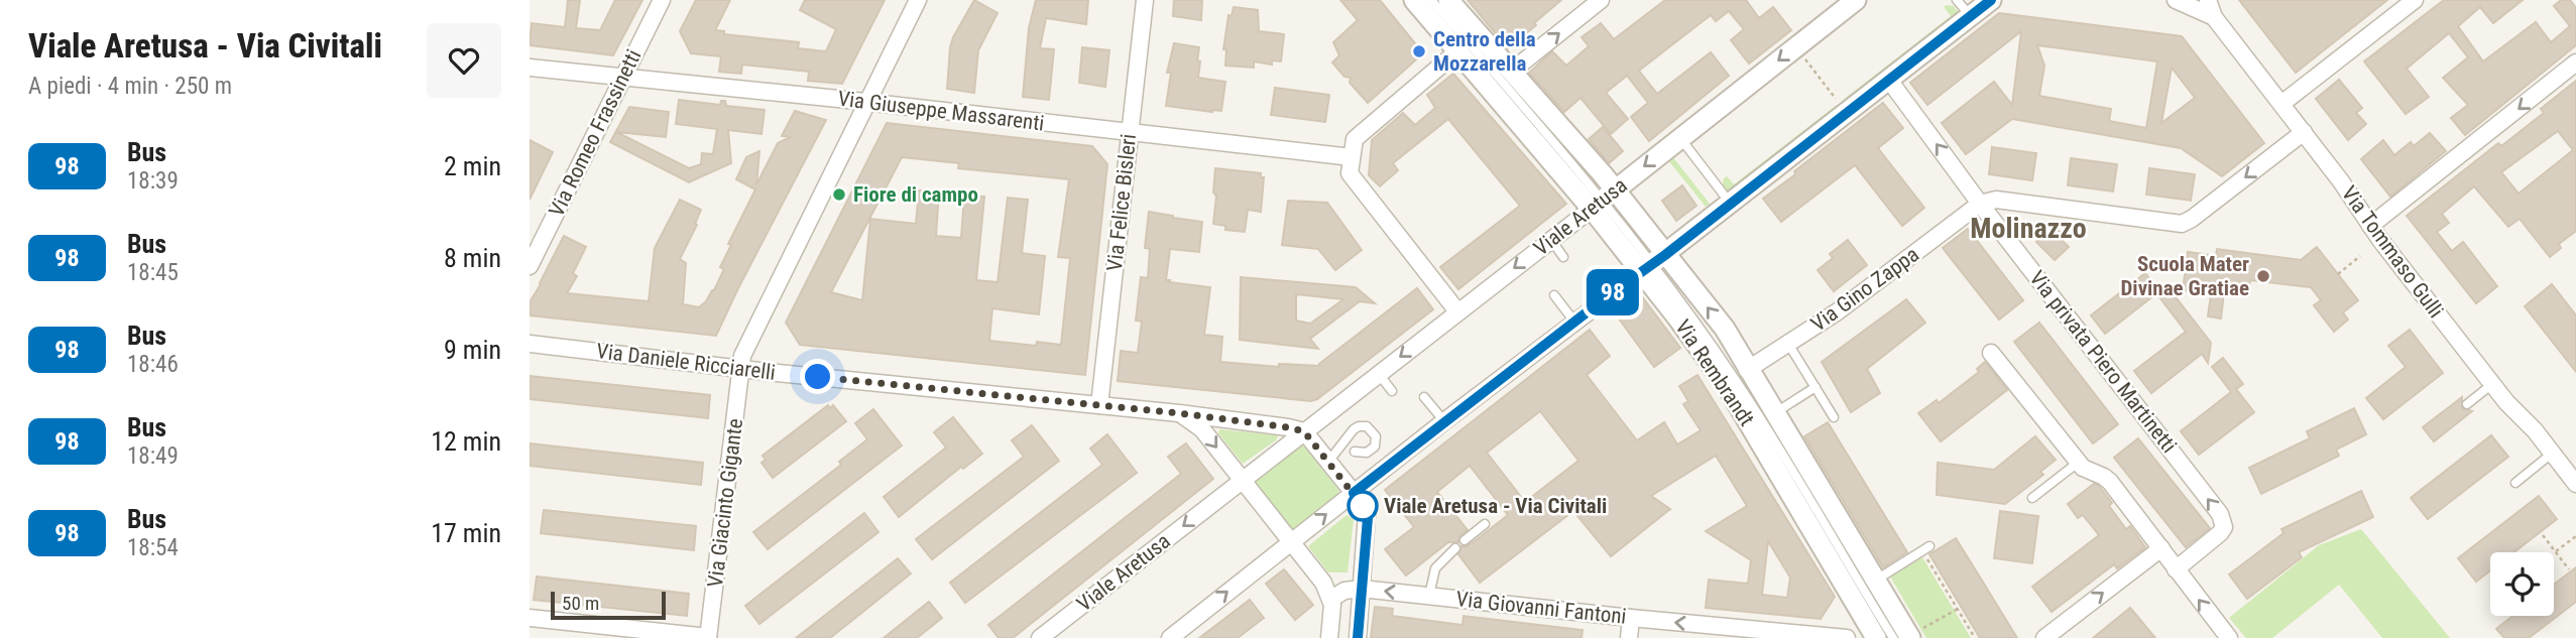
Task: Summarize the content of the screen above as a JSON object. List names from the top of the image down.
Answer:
{
  "streets": {
    "street": [
      "Via Giuseppe Massarenti",
      "Via Romeo Frassinetti",
      "Via Felice Bisleri",
      "Viale Aretusa",
      "Via Tommaso Gulli",
      "Via Gino Zappa",
      "Via Daniele Ricciarelli",
      "Via privata Piero Martinetti",
      "Via Rembrandt",
      "Via Giacinto Gigante",
      "Via Giovanni Fantoni"
    ]
  },
  "crossings": [
    ["Via Giuseppe Massarenti", "Via Romeo Frassinetti"],
    ["Via Giuseppe Massarenti", "Via Felice Bisleri"],
    ["Via Giuseppe Massarenti", "Via Giacinto Gigante"],
    ["Via Felice Bisleri", "Via Daniele Ricciarelli"],
    ["Viale Aretusa", "Via Daniele Ricciarelli"],
    ["Viale Aretusa", "Via Rembrandt"],
    ["Via Gino Zappa", "Via privata Piero Martinetti"],
    ["Via Gino Zappa", "Via Rembrandt"],
    ["Via Daniele Ricciarelli", "Via Giacinto Gigante"]
  ],
  "one_way": ["Via Giovanni Fantoni"],
  "districts": ["Molinazzo"],
  "places": [
    "Centro della Mozzarella",
    "Fiore di campo",
    "Scuola Mater Divinae Gratiae",
    "Viale Aretusa - Via Civitali"
  ],
  "lines": ["bus line 98"],
  "scale_bar": "50 m",
  "page": {
    "heading": ["Viale Aretusa - Via Civitali", "A piedi · 4 min · 250 m"],
    "on_map": "98",
    "list": [
      {
        "mark": "98",
        "name": "Bus",
        "note": "18:39",
        "value": "2 min"
      },
      {
        "mark": "98",
        "name": "Bus",
        "note": "18:45",
        "value": "8 min"
      },
      {
        "mark": "98",
        "name": "Bus",
        "note": "18:46",
        "value": "9 min"
      },
      {
        "mark": "98",
        "name": "Bus",
        "note": "18:49",
        "value": "12 min"
      },
      {
        "mark": "98",
        "name": "Bus",
        "note": "18:54",
        "value": "17 min"
      }
    ],
    "scale": "50 m"
  }
}
